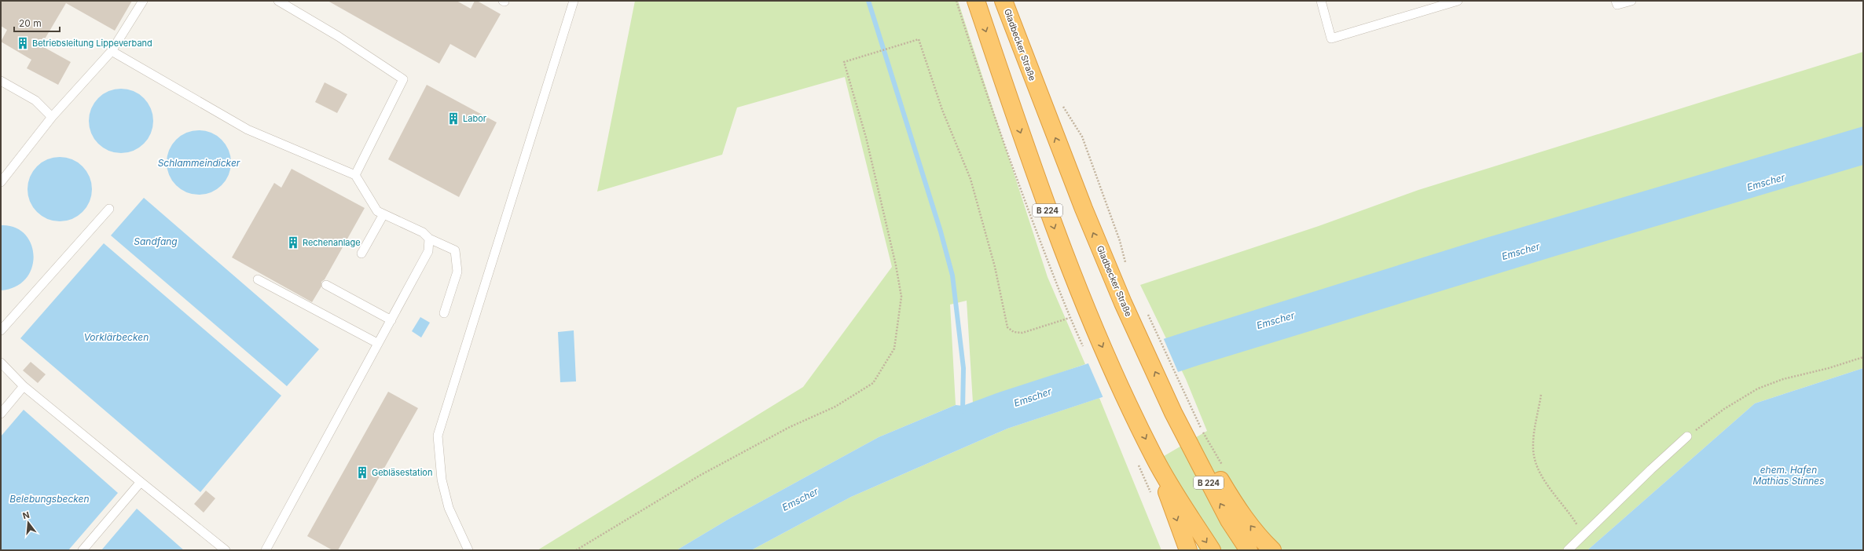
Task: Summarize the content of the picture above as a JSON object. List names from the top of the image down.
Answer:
{
  "streets": {
    "highway": ["Gladbecker Straße", "B 224"]
  },
  "water": [
    "Schlammeindicker",
    "Emscher",
    "Sandfang",
    "Vorklärbecken",
    "ehem. Hafen Mathias Stinnes",
    "Belebungsbecken"
  ],
  "places": {
    "building": [
      "Betriebsleitung Lippeverband",
      "Labor",
      "Rechenanlage",
      "Gebläsestation"
    ]
  },
  "scale_bar": "20 m",
  "north": "top"
}
